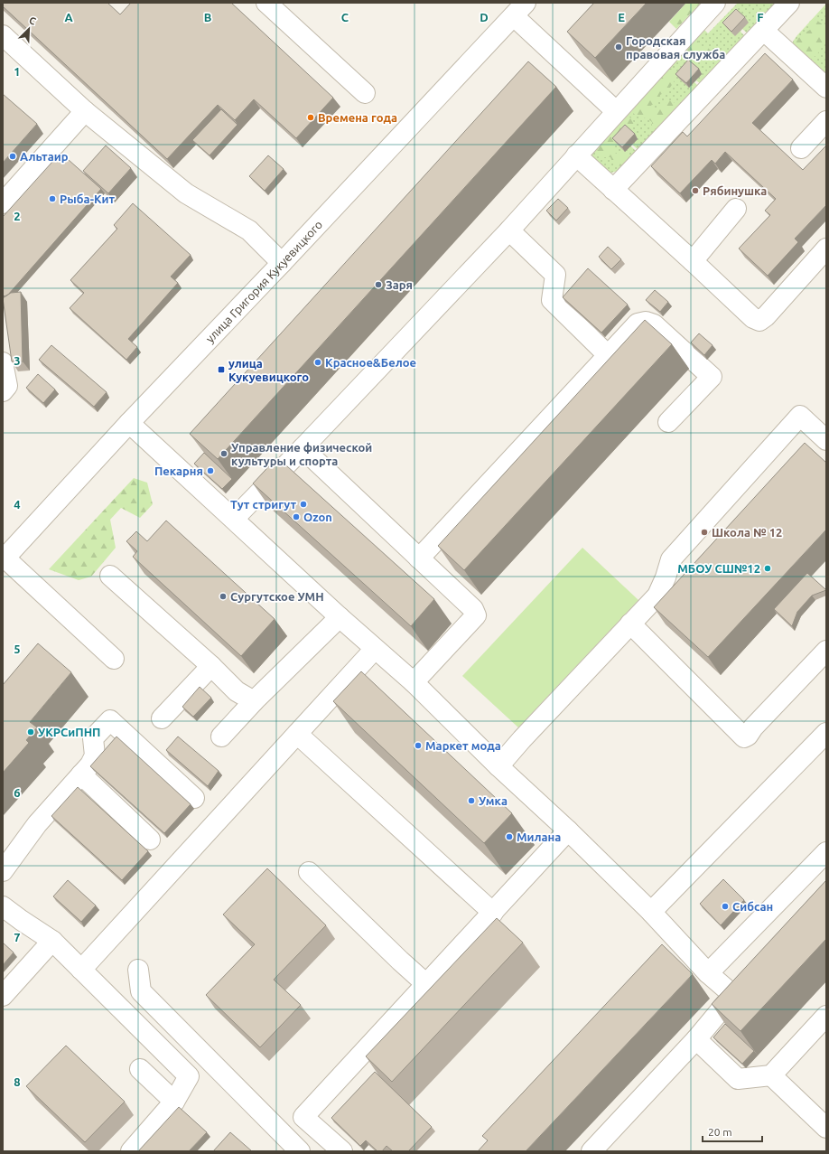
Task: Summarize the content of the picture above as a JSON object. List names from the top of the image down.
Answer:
{
  "streets": {
    "street": ["улица Григория Кукуевицкого"]
  },
  "places": {
    "other": [
      "Городская правовая служба",
      "Времена года",
      "Альтаир",
      "Рябинушка",
      "Рыба-Кит",
      "Заря",
      "Красное&Белое",
      "Управление физической культуры и спорта",
      "Пекарня",
      "Тут стригут",
      "Ozon",
      "Школа № 12",
      "МБОУ СШ№12",
      "Сургутское УМН",
      "УКРСиПНП",
      "Маркет мода",
      "Умка",
      "Милана",
      "Сибсан"
    ],
    "transit": ["улица Кукуевицкого"]
  },
  "scale_bar": "20 m",
  "north": "top right",
  "grid": {
    "columns": [
      "A",
      "B",
      "C",
      "D",
      "E",
      "F"
    ],
    "rows": [
      "1",
      "2",
      "3",
      "4",
      "5",
      "6",
      "7",
      "8"
    ]
  }
}
